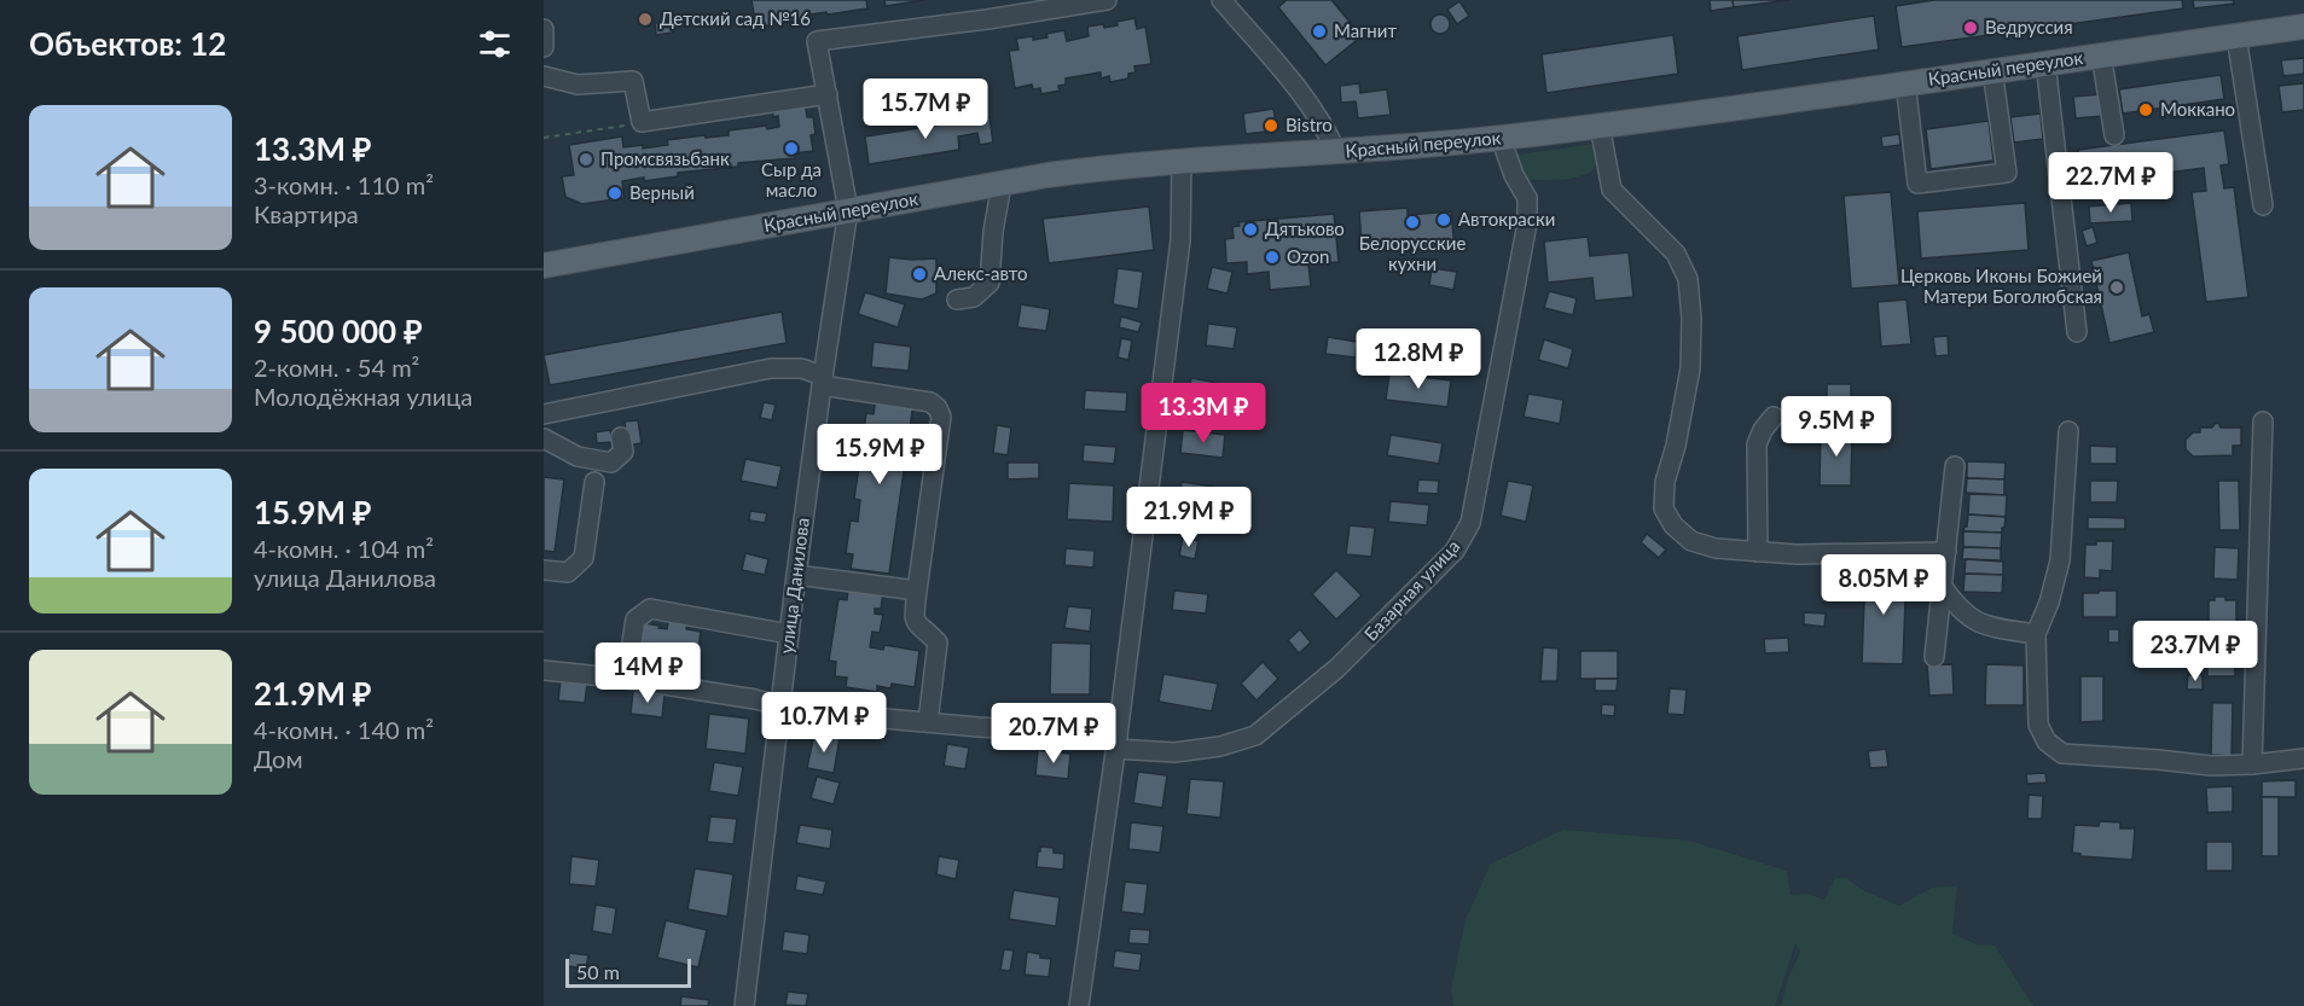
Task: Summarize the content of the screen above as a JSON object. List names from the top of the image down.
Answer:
{
  "streets": {
    "main road": ["Красный переулок"],
    "street": ["улица Данилова", "Базарная улица"]
  },
  "crossings": [
    ["Красный переулок", "улица Данилова"],
    ["Красный переулок", "Базарная улица"],
    ["улица Данилова", "Базарная улица"]
  ],
  "places": [
    "Детский сад №16",
    "Ведруссия",
    "Магнит",
    "Моккано",
    "Bistro",
    "Сыр да масло",
    "Промсвязьбанк",
    "Верный",
    "Автокраски",
    "Белорусские кухни",
    "Дятьково",
    "Ozon",
    "Алекс-авто",
    "Церковь Иконы Божией Матери Боголюбская"
  ],
  "scale_bar": "50 m",
  "page": {
    "heading": "Объектов: 12",
    "price": [
      "15.7M ₽",
      "22.7M ₽",
      "12.8M ₽",
      "13.3M ₽",
      "9.5M ₽",
      "15.9M ₽",
      "21.9M ₽",
      "8.05M ₽",
      "23.7M ₽",
      "14M ₽",
      "10.7M ₽",
      "20.7M ₽"
    ],
    "list": [
      {
        "name": "13.3M ₽",
        "note": "3-комн. · 110 m² · Квартира"
      },
      {
        "name": "9 500 000 ₽",
        "note": "2-комн. · 54 m² · Молодёжная улица"
      },
      {
        "name": "15.9M ₽",
        "note": "4-комн. · 104 m² · улица Данилова"
      },
      {
        "name": "21.9M ₽",
        "note": "4-комн. · 140 m² · Дом"
      }
    ],
    "scale": "50 m"
  }
}
